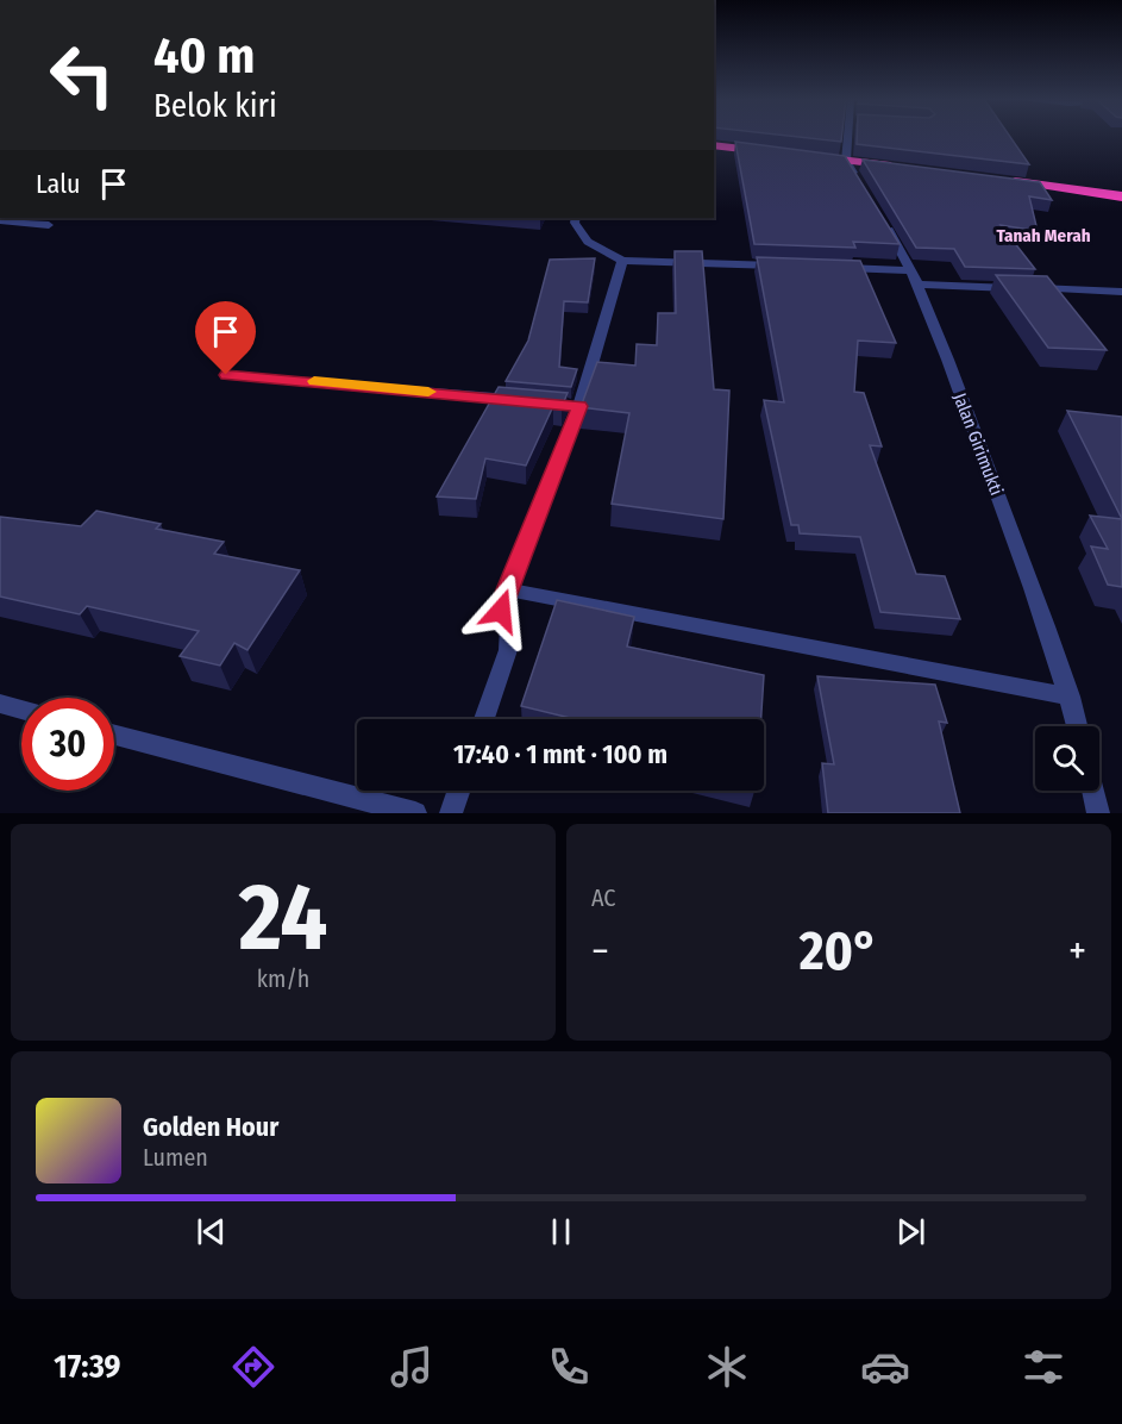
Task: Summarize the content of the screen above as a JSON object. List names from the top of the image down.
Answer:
{
  "streets": {
    "street": ["Jalan Girimukti"]
  },
  "districts": ["Tanah Merah"],
  "page": {
    "turn": ["40 m", "Belok kiri"],
    "then": "Lalu",
    "limit": "30",
    "trip": "17:40 · 1 mnt · 100 m",
    "tile": [
      ["24", "km/h"],
      "AC"
    ],
    "heat": ["−", "20°", "+"],
    "song": ["Golden Hour", "Lumen"],
    "tabs": "17:39"
  }
}
